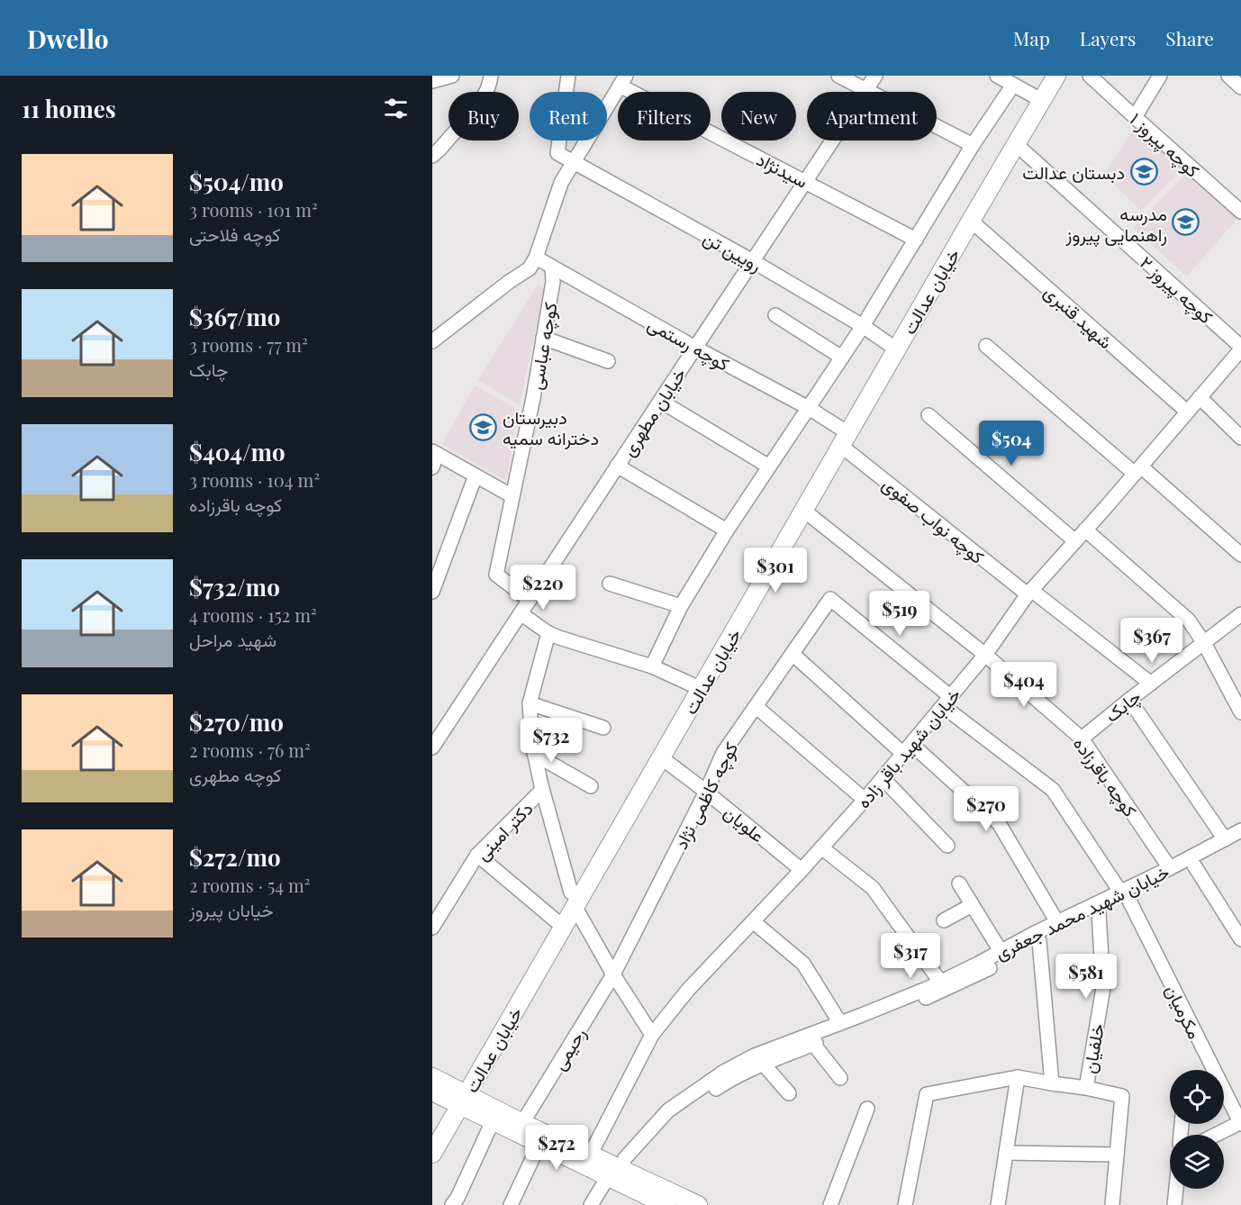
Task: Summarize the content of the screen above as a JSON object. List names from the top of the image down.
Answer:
{
  "streets": {
    "main road": ["خیابان عدالت"],
    "street": [
      "کوچه پیروز ۱",
      "سیدنژاد",
      "رویین تن",
      "کوچه پیروز ۲",
      "شهید قنبری",
      "کوچه رستمی",
      "کوچه عباسی",
      "خیابان مطهری",
      "کوچه نواب صفوی",
      "چابک",
      "خیابان شهید باقر زاده",
      "کوچه باقرزاده",
      "کوچه کاظمی نژاد",
      "علویان",
      "دکتر امینی",
      "خیابان شهید محمد جعفری",
      "مکرمیان",
      "رحیمی",
      "خلفیان"
    ]
  },
  "crossings": [
    ["سیدنژاد", "خیابان مطهری"],
    ["رویین تن", "خیابان عدالت"],
    ["رویین تن", "خیابان مطهری"],
    ["کوچه پیروز ۲", "خیابان عدالت"],
    ["کوچه پیروز ۲", "خیابان شهید باقر زاده"],
    ["خیابان عدالت", "شهید قنبری"],
    ["خیابان عدالت", "کوچه رستمی"],
    ["خیابان عدالت", "کوچه نواب صفوی"],
    ["خیابان عدالت", "کوچه باقرزاده"],
    ["خیابان عدالت", "علویان"],
    ["شهید قنبری", "خیابان شهید باقر زاده"],
    ["کوچه رستمی", "کوچه عباسی"],
    ["کوچه رستمی", "خیابان مطهری"],
    ["کوچه رستمی", "کوچه نواب صفوی"],
    ["کوچه عباسی", "خیابان مطهری"],
    ["کوچه نواب صفوی", "چابک"],
    ["کوچه نواب صفوی", "خیابان شهید باقر زاده"],
    ["چابک", "کوچه باقرزاده"],
    ["خیابان شهید باقر زاده", "کوچه باقرزاده"],
    ["خیابان شهید باقر زاده", "علویان"],
    ["خیابان شهید باقر زاده", "مکرمیان"],
    ["کوچه باقرزاده", "خیابان شهید محمد جعفری"],
    ["کوچه کاظمی نژاد", "علویان"],
    ["کوچه کاظمی نژاد", "مکرمیان"],
    ["کوچه کاظمی نژاد", "رحیمی"],
    ["خیابان شهید محمد جعفری", "مکرمیان"],
    ["خیابان شهید محمد جعفری", "خلفیان"]
  ],
  "places": {
    "school or university": ["دبستان عدالت", "مدرسه راهنمایی پیروز", "دبیرستان دخترانه سمیه"]
  },
  "page": {
    "header": "Dwello",
    "nav": ["Map", "Layers", "Share"],
    "heading": "11 homes",
    "chip": [
      "Buy",
      "Rent",
      "Filters",
      "New",
      "Apartment"
    ],
    "list": [
      {
        "name": "$504/mo",
        "note": "3 rooms · 101 m² · کوچه فلاحتی"
      },
      {
        "name": "$367/mo",
        "note": "3 rooms · 77 m² · چابک"
      },
      {
        "name": "$404/mo",
        "note": "3 rooms · 104 m² · کوچه باقرزاده"
      },
      {
        "name": "$732/mo",
        "note": "4 rooms · 152 m² · شهید مراحل"
      },
      {
        "name": "$270/mo",
        "note": "2 rooms · 76 m² · کوچه مطهری"
      },
      {
        "name": "$272/mo",
        "note": "2 rooms · 54 m² · خیابان پیروز"
      }
    ],
    "price": [
      "$504",
      "$301",
      "$220",
      "$519",
      "$367",
      "$404",
      "$732",
      "$270",
      "$317",
      "$581",
      "$272"
    ]
  }
}
